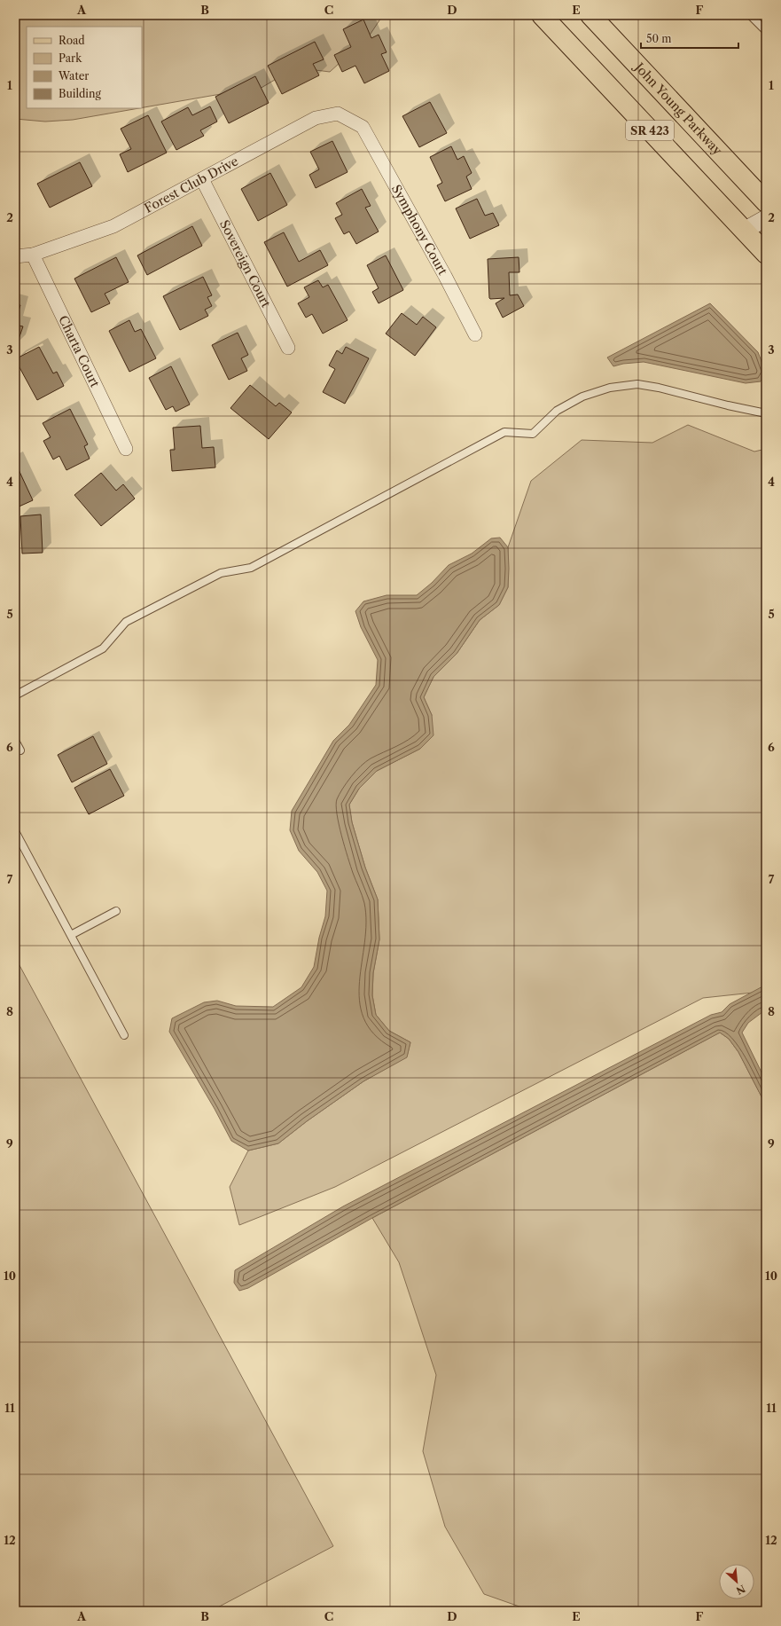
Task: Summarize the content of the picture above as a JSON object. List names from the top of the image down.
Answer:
{
  "streets": {
    "main road": ["John Young Parkway", "SR 423"],
    "street": [
      "Forest Club Drive",
      "Symphony Court",
      "Sovereign Court",
      "Charta Court"
    ]
  },
  "crossings": [
    ["Forest Club Drive", "Symphony Court"],
    ["Forest Club Drive", "Sovereign Court"],
    ["Forest Club Drive", "Charta Court"]
  ],
  "legend": [
    "Road",
    "Park",
    "Water",
    "Building"
  ],
  "scale_bar": "50 m",
  "north": "bottom right",
  "grid": {
    "columns": [
      "A",
      "B",
      "C",
      "D",
      "E",
      "F"
    ],
    "rows": [
      "1",
      "2",
      "3",
      "4",
      "5",
      "6",
      "7",
      "8",
      "9",
      "10",
      "11",
      "12"
    ]
  }
}
